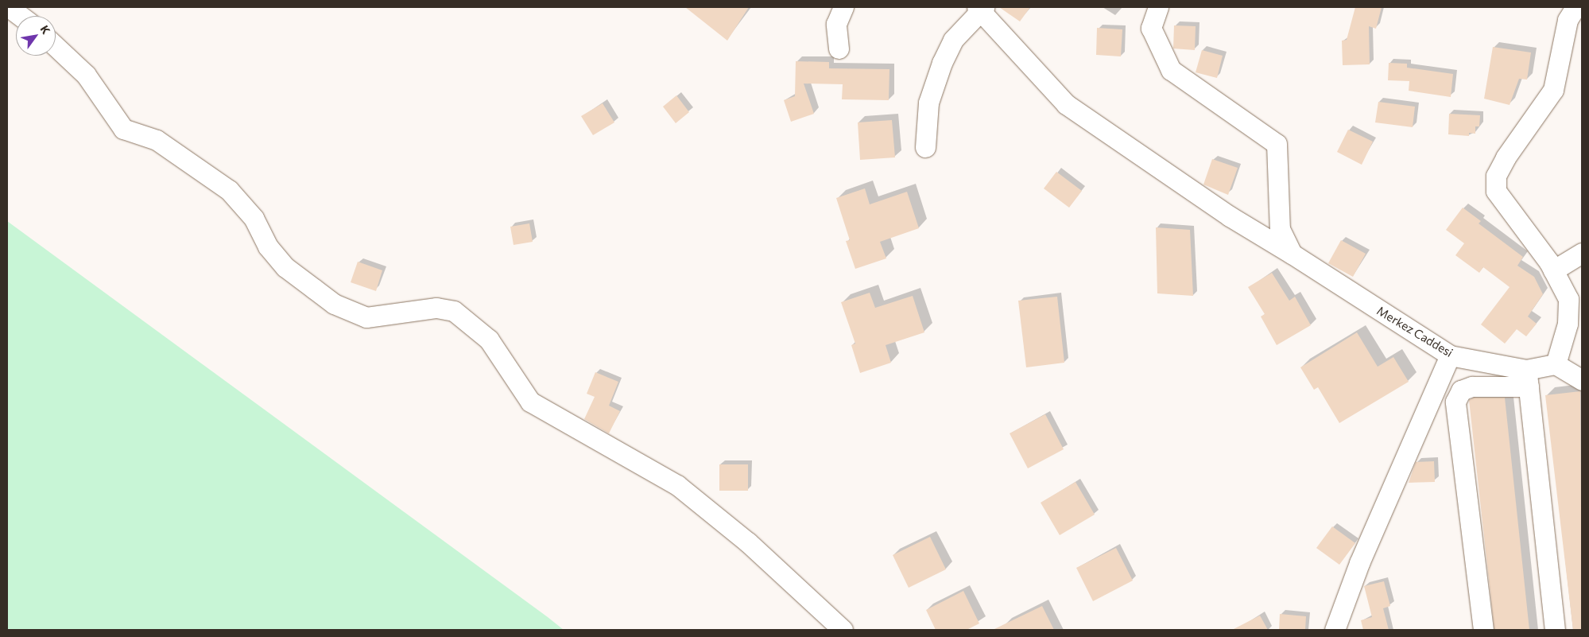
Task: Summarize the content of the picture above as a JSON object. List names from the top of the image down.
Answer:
{
  "streets": {
    "street": ["Merkez Caddesi"]
  },
  "north": "top right"
}
